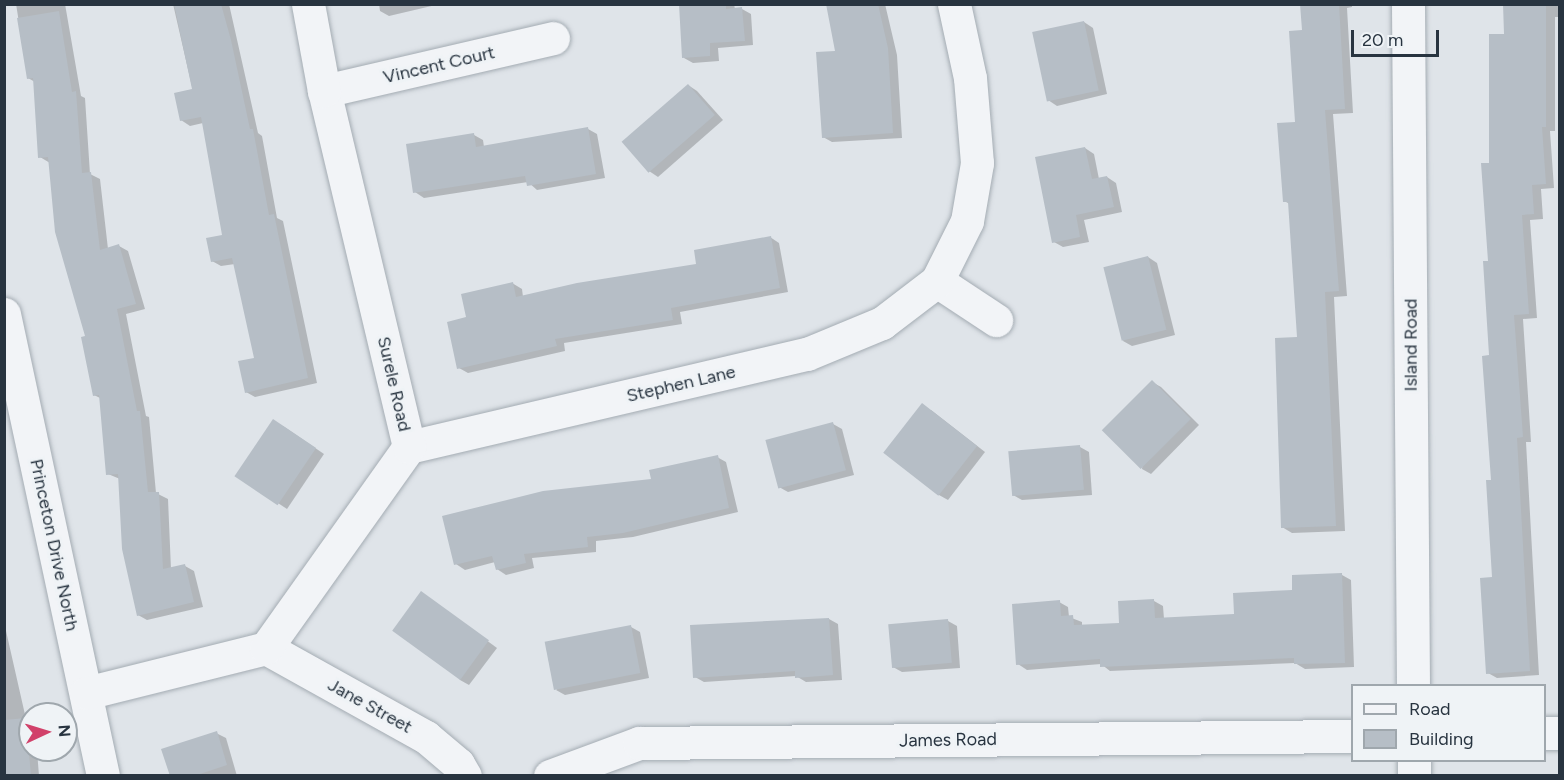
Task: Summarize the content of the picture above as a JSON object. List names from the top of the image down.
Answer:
{
  "streets": {
    "street": [
      "Vincent Court",
      "Island Road",
      "Surele Road",
      "Stephen Lane",
      "Princeton Drive North",
      "Jane Street",
      "James Road"
    ]
  },
  "crossings": [
    ["Vincent Court", "Surele Road"],
    ["Surele Road", "Stephen Lane"],
    ["Surele Road", "Jane Street"]
  ],
  "legend": ["Road", "Building"],
  "scale_bar": "20 m",
  "north": "right"
}
